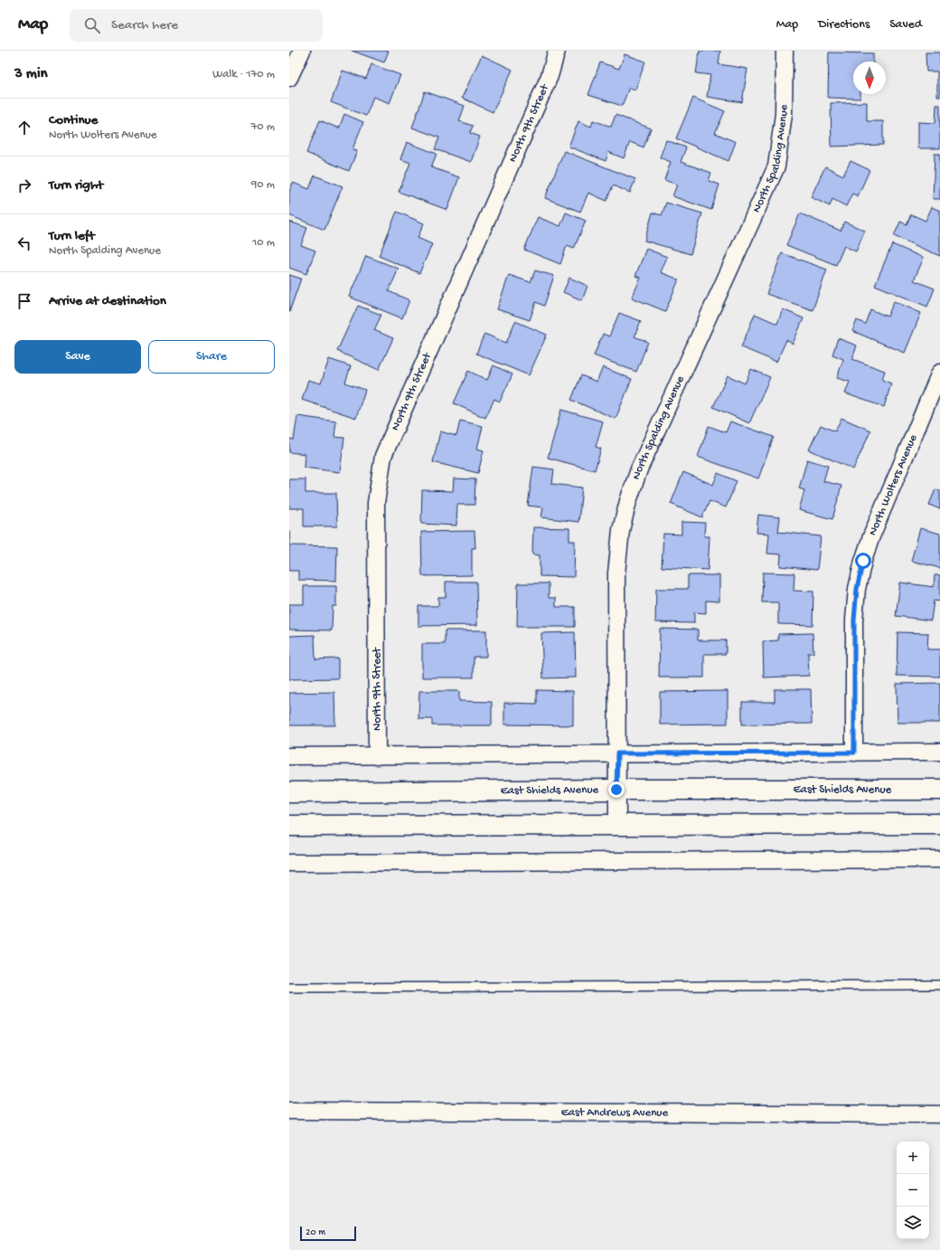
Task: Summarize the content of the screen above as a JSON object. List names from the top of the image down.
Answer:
{
  "streets": {
    "main road": ["East Shields Avenue"],
    "street": [
      "North 9th Street",
      "North Spalding Avenue",
      "North Wolters Avenue",
      "East Andrews Avenue"
    ]
  },
  "crossings": [
    ["North Spalding Avenue", "East Shields Avenue"]
  ],
  "scale_bar": "20 m",
  "north": "bottom",
  "page": {
    "header": "Map",
    "search": "Search here",
    "nav": ["Map", "Directions", "Saved"],
    "heading": ["3 min", "Walk · 170 m"],
    "list": [
      ["Continue", "North Wolters Avenue", "70 m"],
      ["Turn right", "90 m"],
      ["Turn left", "North Spalding Avenue", "10 m"],
      "Arrive at destination"
    ],
    "buttons": ["Save", "Share"],
    "map_buttons": ["+", "−"],
    "scale": "20 m"
  }
}
